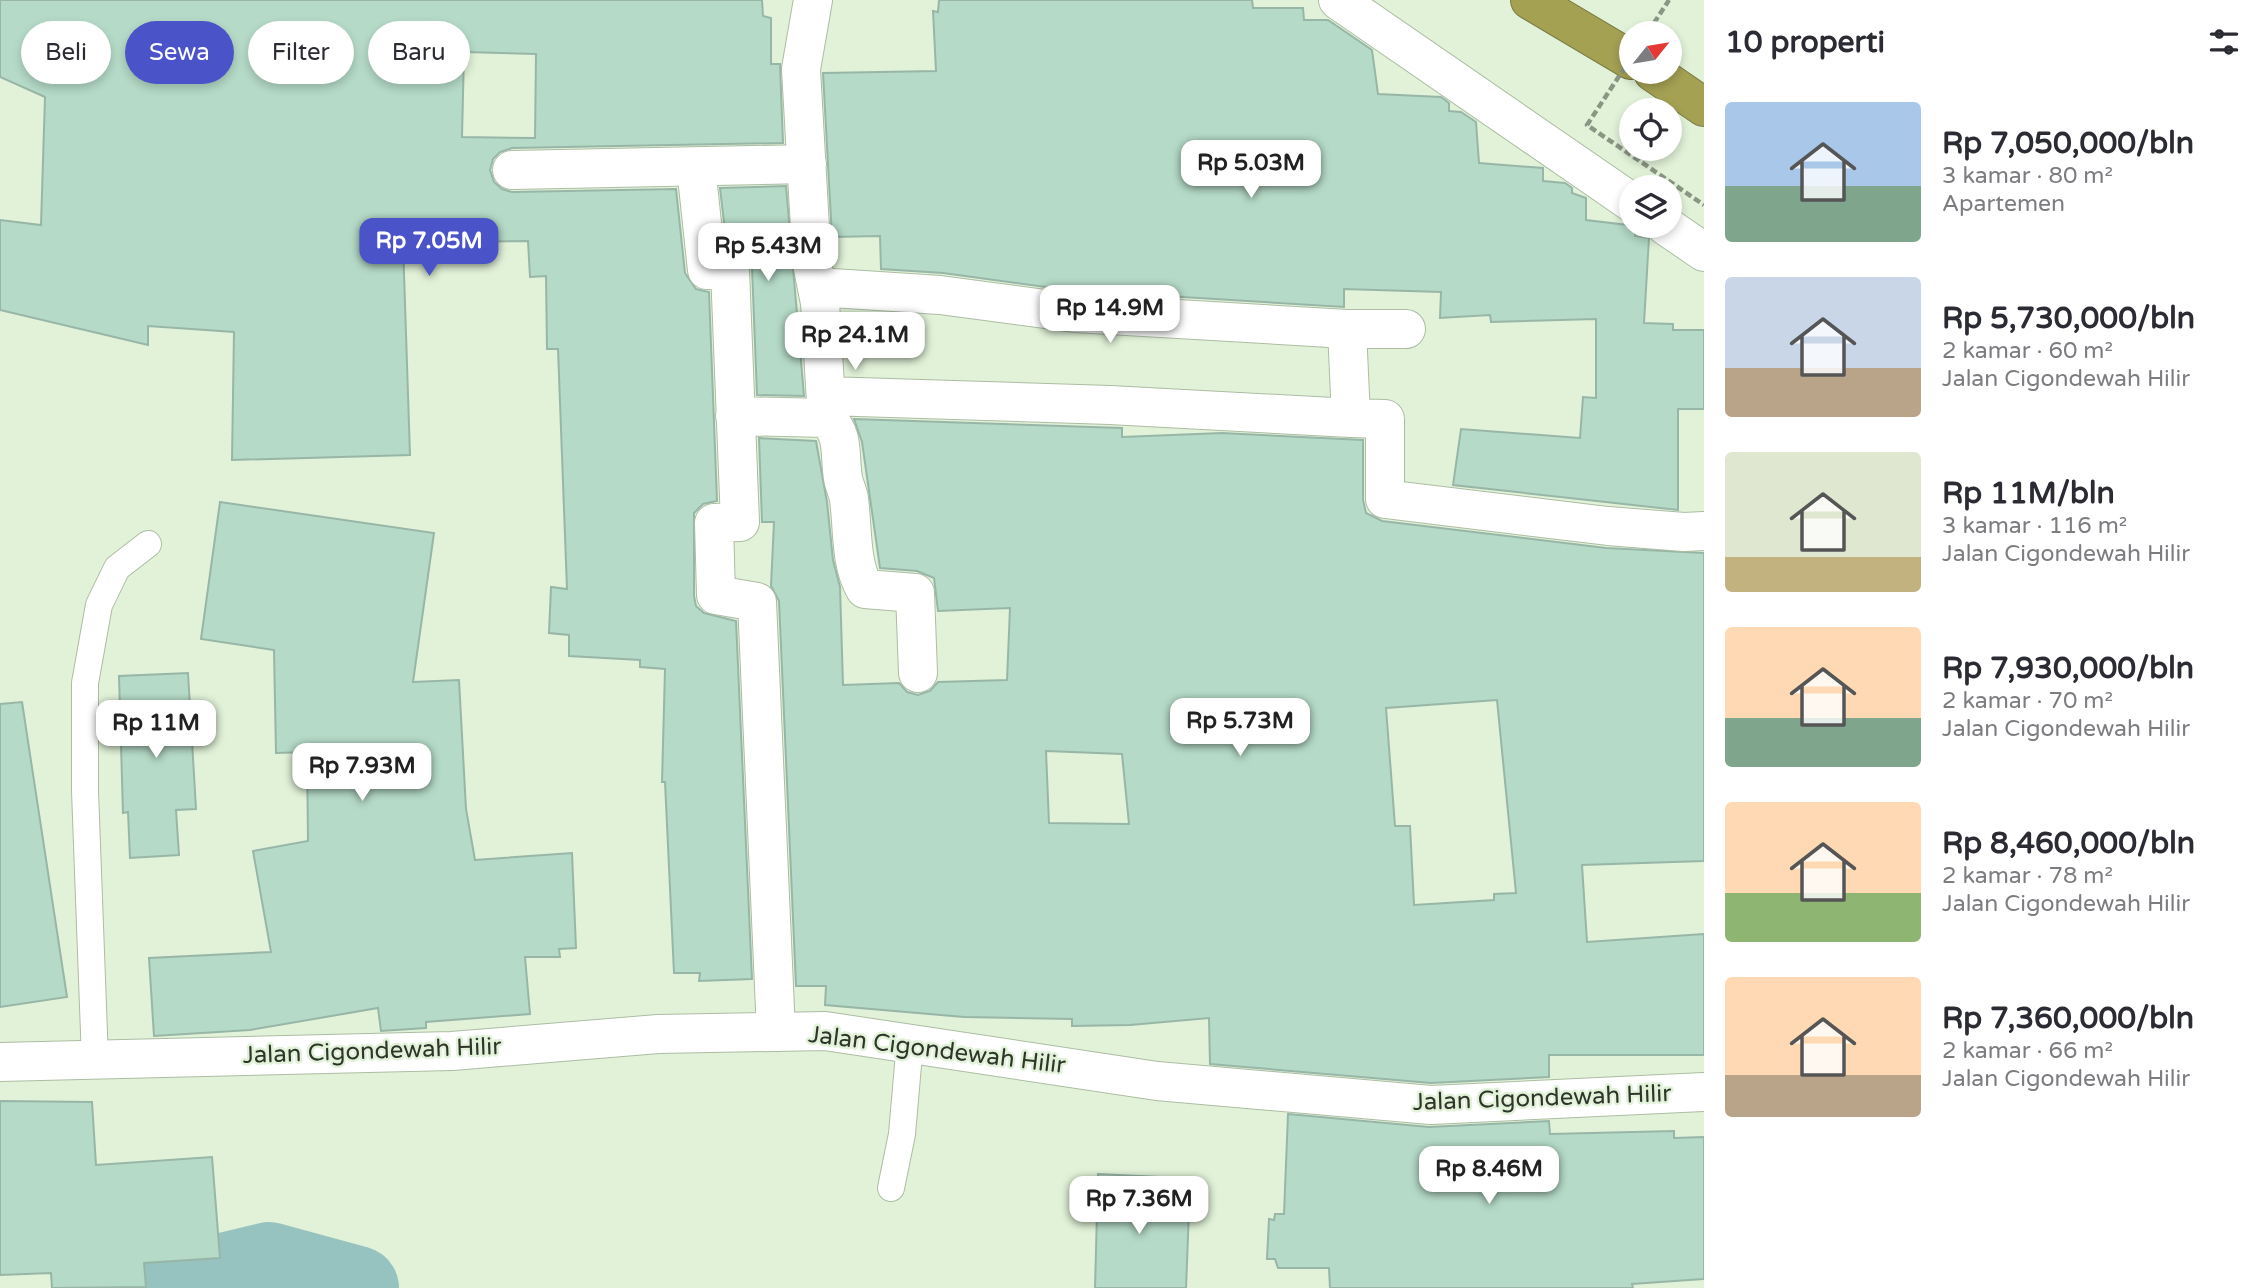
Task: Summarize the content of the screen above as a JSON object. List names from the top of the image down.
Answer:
{
  "streets": {
    "street": ["Jalan Cigondewah Hilir"]
  },
  "north": "top right",
  "page": {
    "heading": "10 properti",
    "chip": [
      "Beli",
      "Sewa",
      "Filter",
      "Baru"
    ],
    "list": [
      {
        "name": "Rp 7,050,000/bln",
        "note": "3 kamar · 80 m² · Apartemen"
      },
      {
        "name": "Rp 5,730,000/bln",
        "note": "2 kamar · 60 m² · Jalan Cigondewah Hilir"
      },
      {
        "name": "Rp 11M/bln",
        "note": "3 kamar · 116 m² · Jalan Cigondewah Hilir"
      },
      {
        "name": "Rp 7,930,000/bln",
        "note": "2 kamar · 70 m² · Jalan Cigondewah Hilir"
      },
      {
        "name": "Rp 8,460,000/bln",
        "note": "2 kamar · 78 m² · Jalan Cigondewah Hilir"
      },
      {
        "name": "Rp 7,360,000/bln",
        "note": "2 kamar · 66 m² · Jalan Cigondewah Hilir"
      }
    ],
    "price": [
      "Rp 5.03M",
      "Rp 7.05M",
      "Rp 5.43M",
      "Rp 14.9M",
      "Rp 24.1M",
      "Rp 5.73M",
      "Rp 11M",
      "Rp 7.93M",
      "Rp 8.46M",
      "Rp 7.36M"
    ]
  }
}
